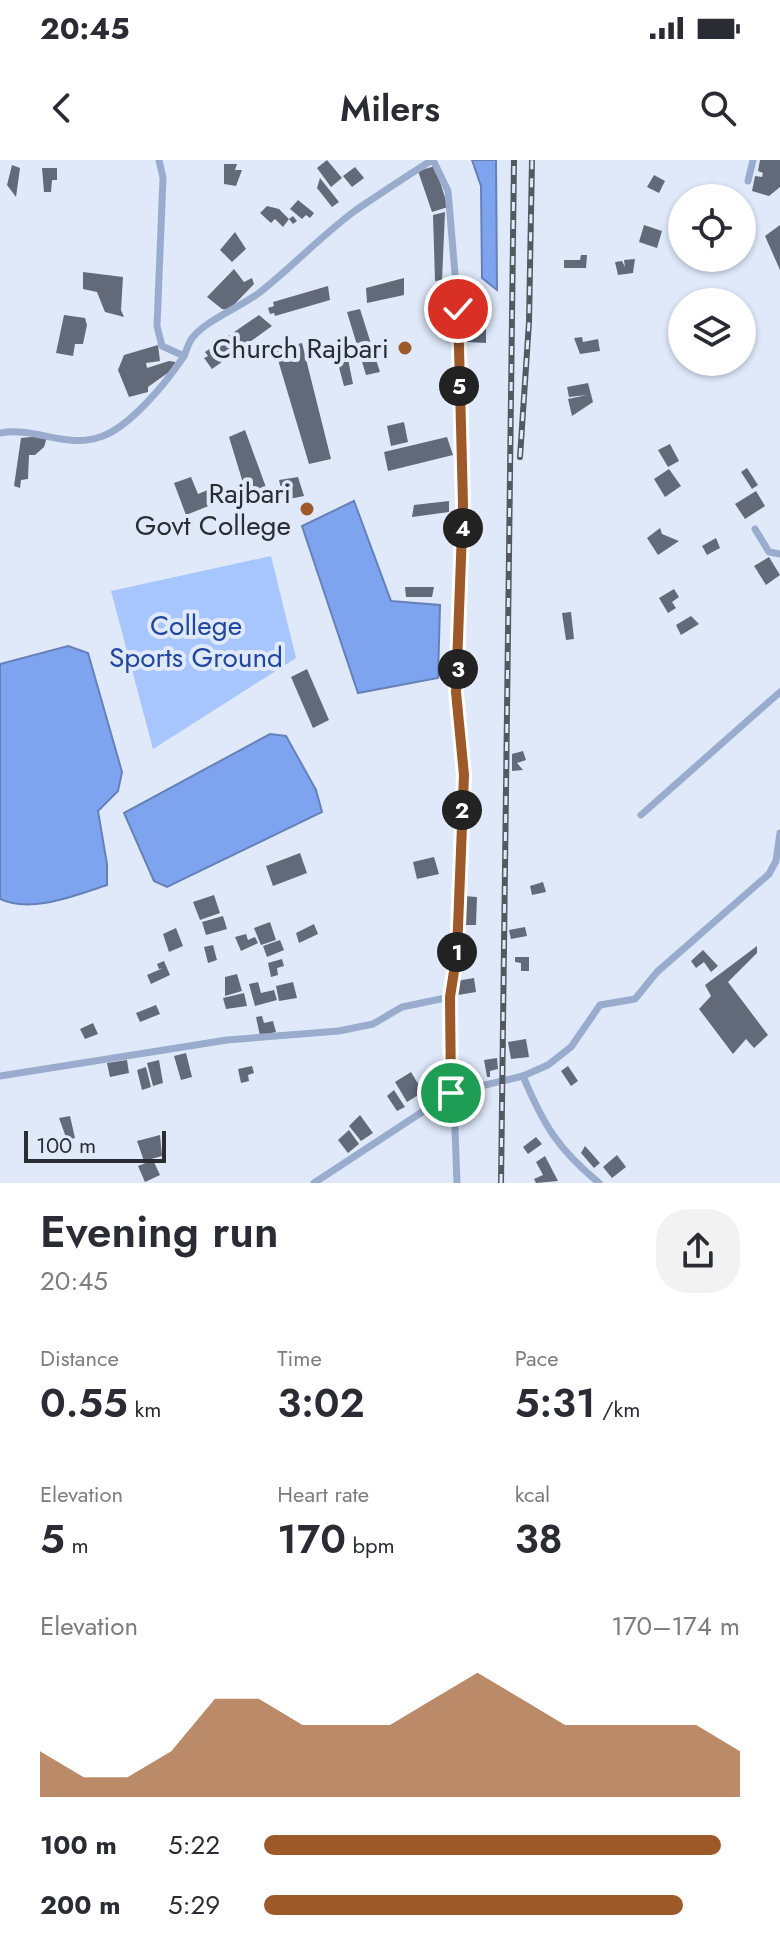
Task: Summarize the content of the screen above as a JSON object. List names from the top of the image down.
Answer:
{
  "parks": ["College Sports Ground"],
  "places": ["Church Rajbari", "Rajbari Govt College"],
  "scale_bar": "100 m",
  "page": {
    "status": "20:45",
    "header": "Milers",
    "pins": [
      "5",
      "4",
      "3",
      "2",
      "1"
    ],
    "scale": "100 m",
    "heading": ["Evening run", "20:45"],
    "stats": [
      ["Distance", "0.55 km"],
      ["Time", "3:02"],
      ["Pace", "5:31 /km"],
      ["Elevation", "5 m"],
      ["Heart rate", "170 bpm"],
      ["kcal", "38"]
    ],
    "chart": ["Elevation", "170–174 m"],
    "list": [
      {
        "name": "100 m",
        "note": "5:22"
      },
      {
        "name": "200 m",
        "note": "5:29"
      }
    ]
  }
}
